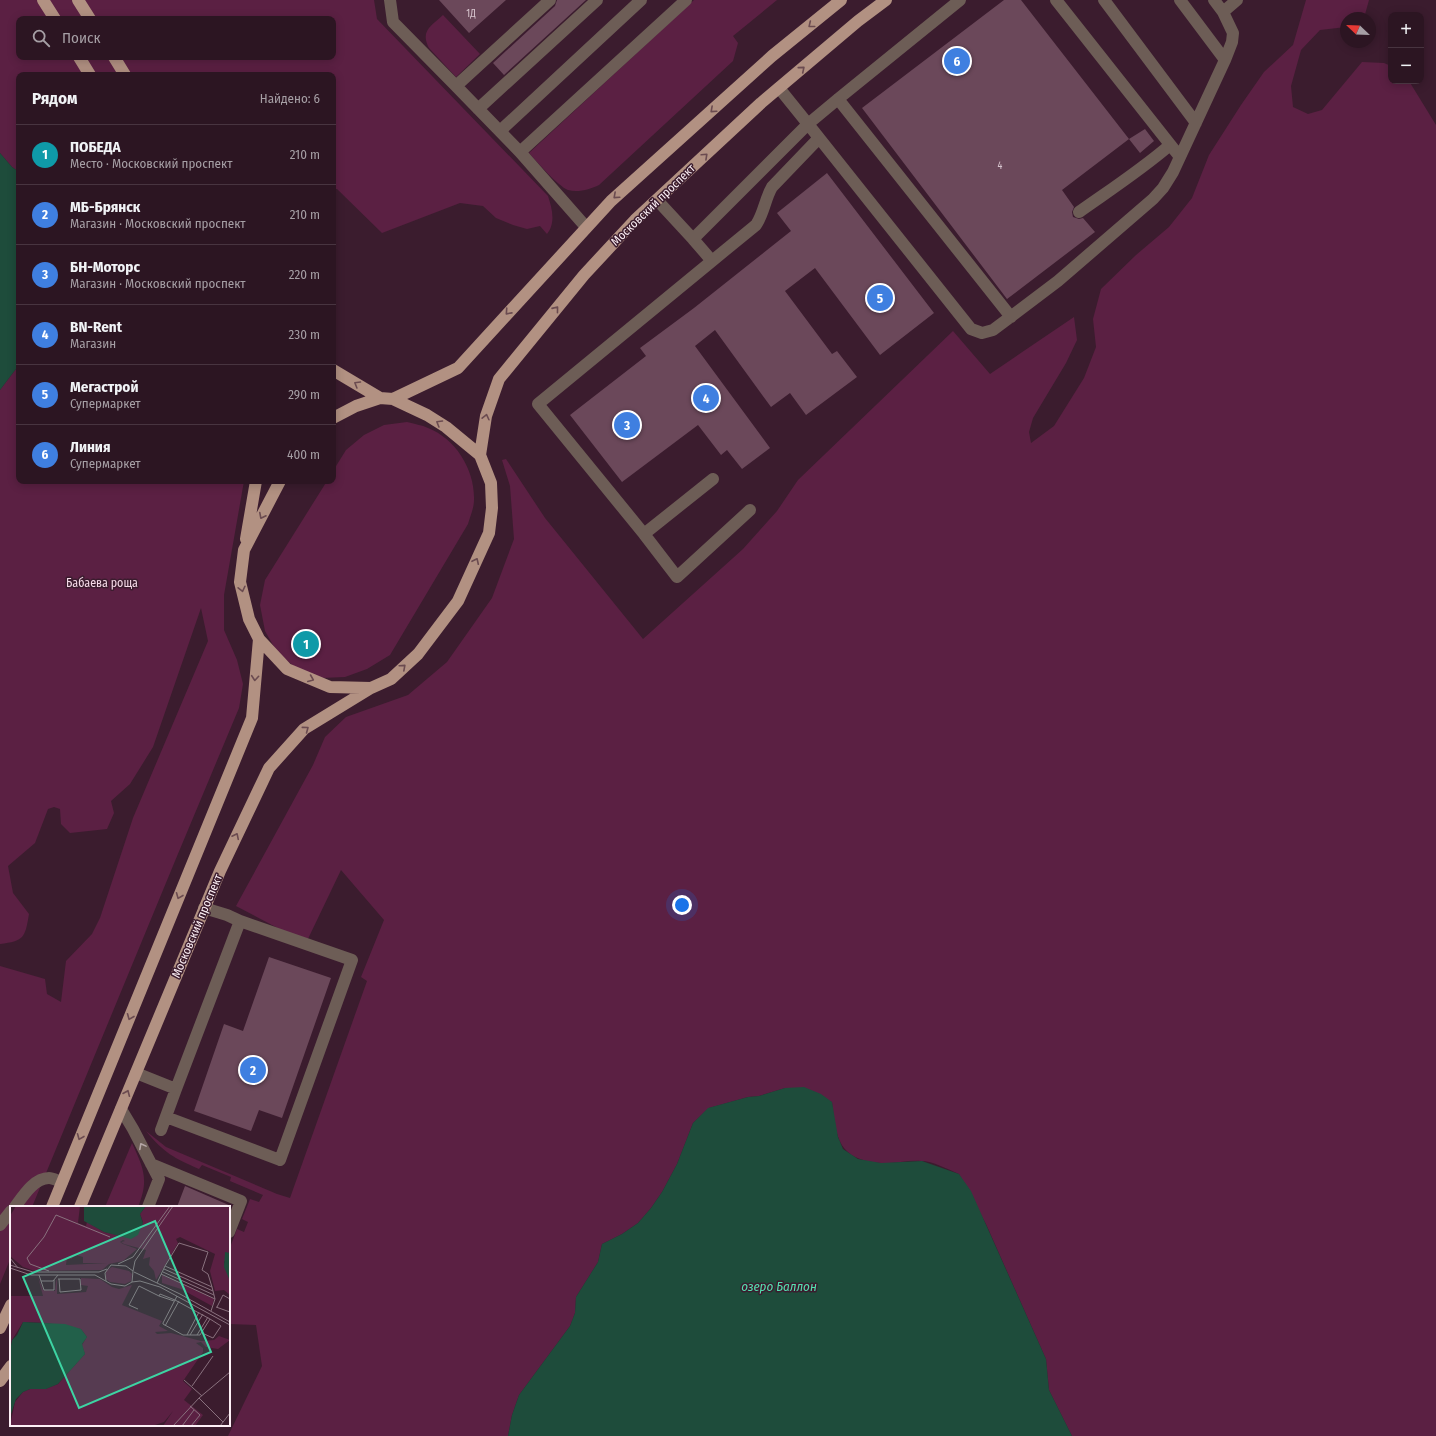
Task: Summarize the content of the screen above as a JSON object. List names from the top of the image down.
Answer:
{
  "streets": {
    "main road": ["Московский проспект"]
  },
  "water": ["озеро Баллон"],
  "parks": ["Бабаева роща"],
  "house_numbers": ["1Д", "4"],
  "north": "top left",
  "page": {
    "map_buttons": ["+", "−"],
    "search": "Поиск",
    "pins": [
      "6",
      "5",
      "4",
      "3",
      "1",
      "2"
    ],
    "heading": ["Рядом", "Найдено: 6"],
    "list": [
      {
        "mark": "1",
        "name": "ПОБЕДА",
        "note": "Место · Московский проспект",
        "value": "210 m"
      },
      {
        "mark": "2",
        "name": "МБ-Брянск",
        "note": "Магазин · Московский проспект",
        "value": "210 m"
      },
      {
        "mark": "3",
        "name": "БН-Моторс",
        "note": "Магазин · Московский проспект",
        "value": "220 m"
      },
      {
        "mark": "4",
        "name": "BN-Rent",
        "note": "Магазин",
        "value": "230 m"
      },
      {
        "mark": "5",
        "name": "Мегастрой",
        "note": "Супермаркет",
        "value": "290 m"
      },
      {
        "mark": "6",
        "name": "Линия",
        "note": "Супермаркет",
        "value": "400 m"
      }
    ]
  }
}
